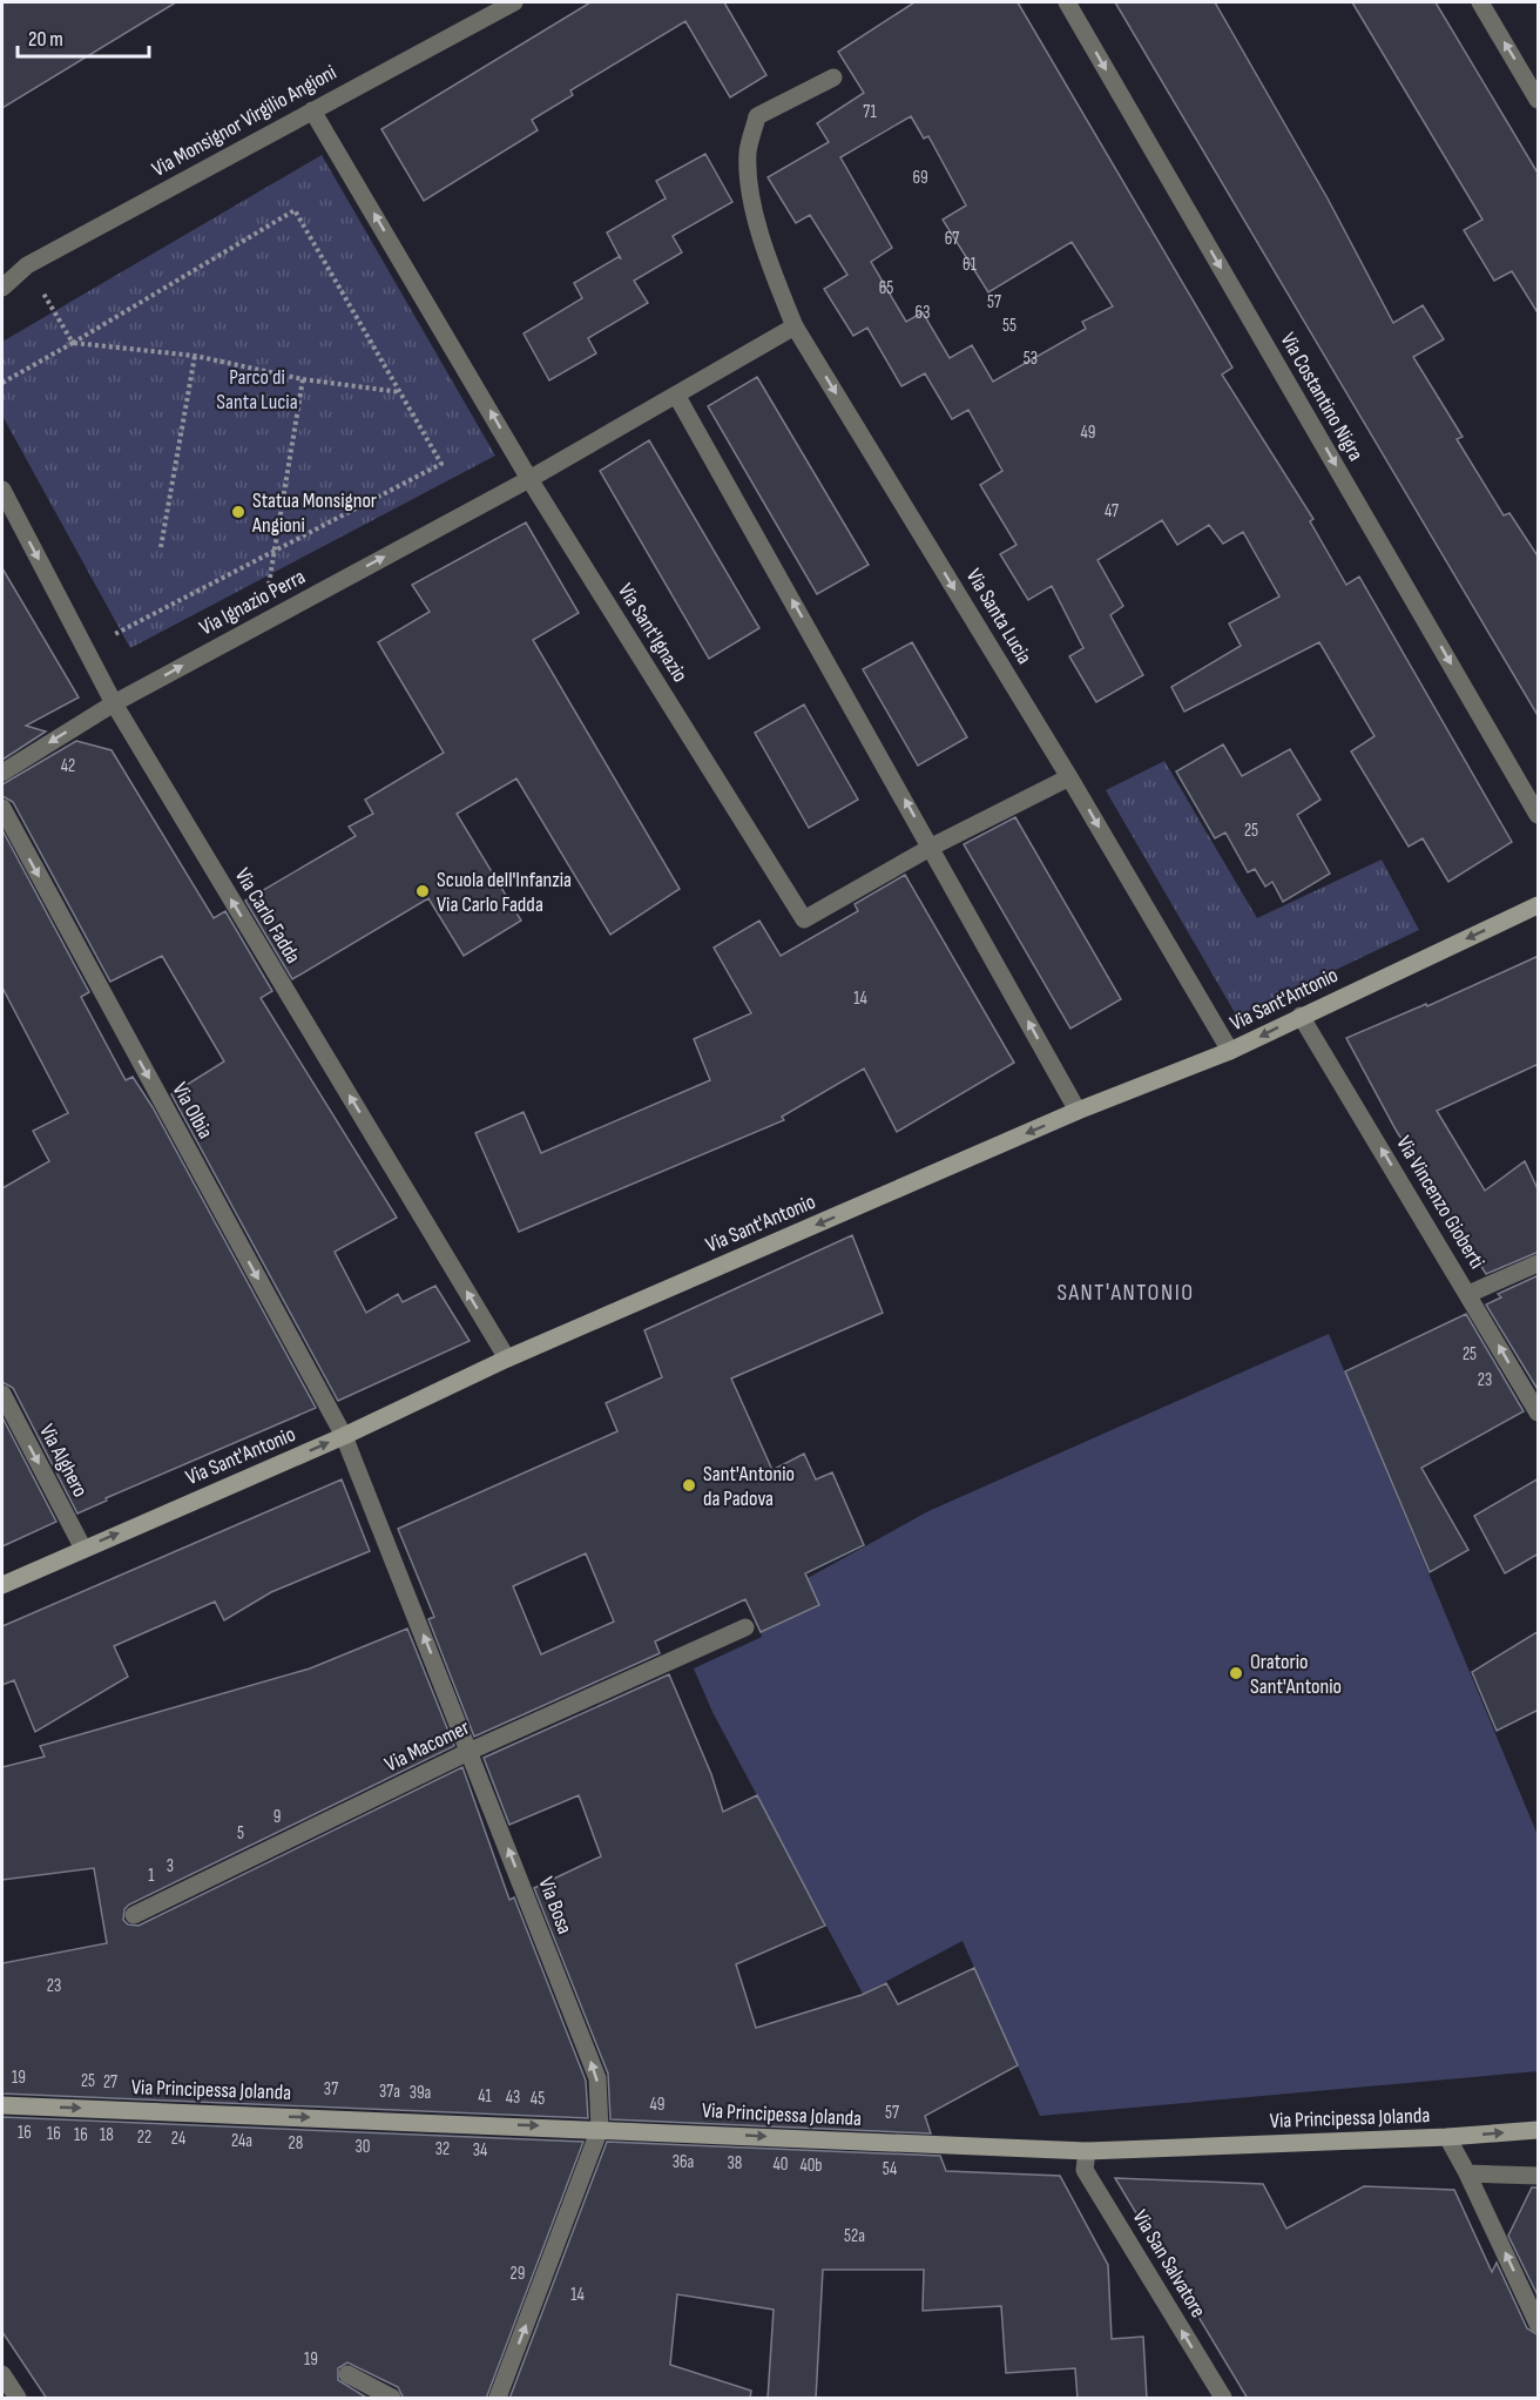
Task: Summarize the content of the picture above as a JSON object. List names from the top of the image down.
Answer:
{
  "streets": {
    "street": [
      "Via Monsignor Virgilio Angioni",
      "Via Costantino Nigra",
      "Via Ignazio Perra",
      "Via Santa Lucia",
      "Via Sant'Ignazio",
      "Via Carlo Fadda",
      "Via Sant'Antonio",
      "Via Olbia",
      "Via Vincenzo Gioberti",
      "Via Alghero",
      "Via Macomer",
      "Via Bosa",
      "Via Principessa Jolanda",
      "Via San Salvatore"
    ]
  },
  "crossings": [
    ["Via Monsignor Virgilio Angioni", "Via Sant'Ignazio"],
    ["Via Ignazio Perra", "Via Sant'Ignazio"],
    ["Via Ignazio Perra", "Via Carlo Fadda"],
    ["Via Santa Lucia", "Via Sant'Ignazio"],
    ["Via Santa Lucia", "Via Sant'Antonio"],
    ["Via Carlo Fadda", "Via Sant'Antonio"],
    ["Via Sant'Antonio", "Via Olbia"],
    ["Via Sant'Antonio", "Via Vincenzo Gioberti"],
    ["Via Sant'Antonio", "Via Alghero"],
    ["Via Sant'Antonio", "Via Bosa"],
    ["Via Olbia", "Via Bosa"],
    ["Via Macomer", "Via Bosa"],
    ["Via Bosa", "Via Principessa Jolanda"],
    ["Via Principessa Jolanda", "Via San Salvatore"]
  ],
  "one_way": [
    "Via Costantino Nigra",
    "Via Olbia",
    "Via Vincenzo Gioberti",
    "Via Alghero",
    "Via Bosa",
    "Via Principessa Jolanda",
    "Via San Salvatore"
  ],
  "districts": ["SANT'ANTONIO"],
  "parks": ["Parco di Santa Lucia"],
  "places": [
    "Statua Monsignor Angioni",
    "Scuola dell'Infanzia Via Carlo Fadda",
    "Sant'Antonio da Padova",
    "Oratorio Sant'Antonio"
  ],
  "house_numbers": [
    "71",
    "69",
    "67",
    "61",
    "65",
    "57",
    "63",
    "55",
    "53",
    "49",
    "47",
    "42",
    "25",
    "14",
    "25",
    "23",
    "9",
    "5",
    "3",
    "1",
    "23",
    "19",
    "25",
    "27",
    "37",
    "37a",
    "39a",
    "41",
    "43",
    "45",
    "49",
    "57",
    "16",
    "16",
    "16",
    "18",
    "22",
    "24",
    "24a",
    "28",
    "30",
    "32",
    "34",
    "36a",
    "38",
    "40",
    "40b",
    "54",
    "52a",
    "29",
    "14",
    "19"
  ],
  "scale_bar": "20 m"
}
